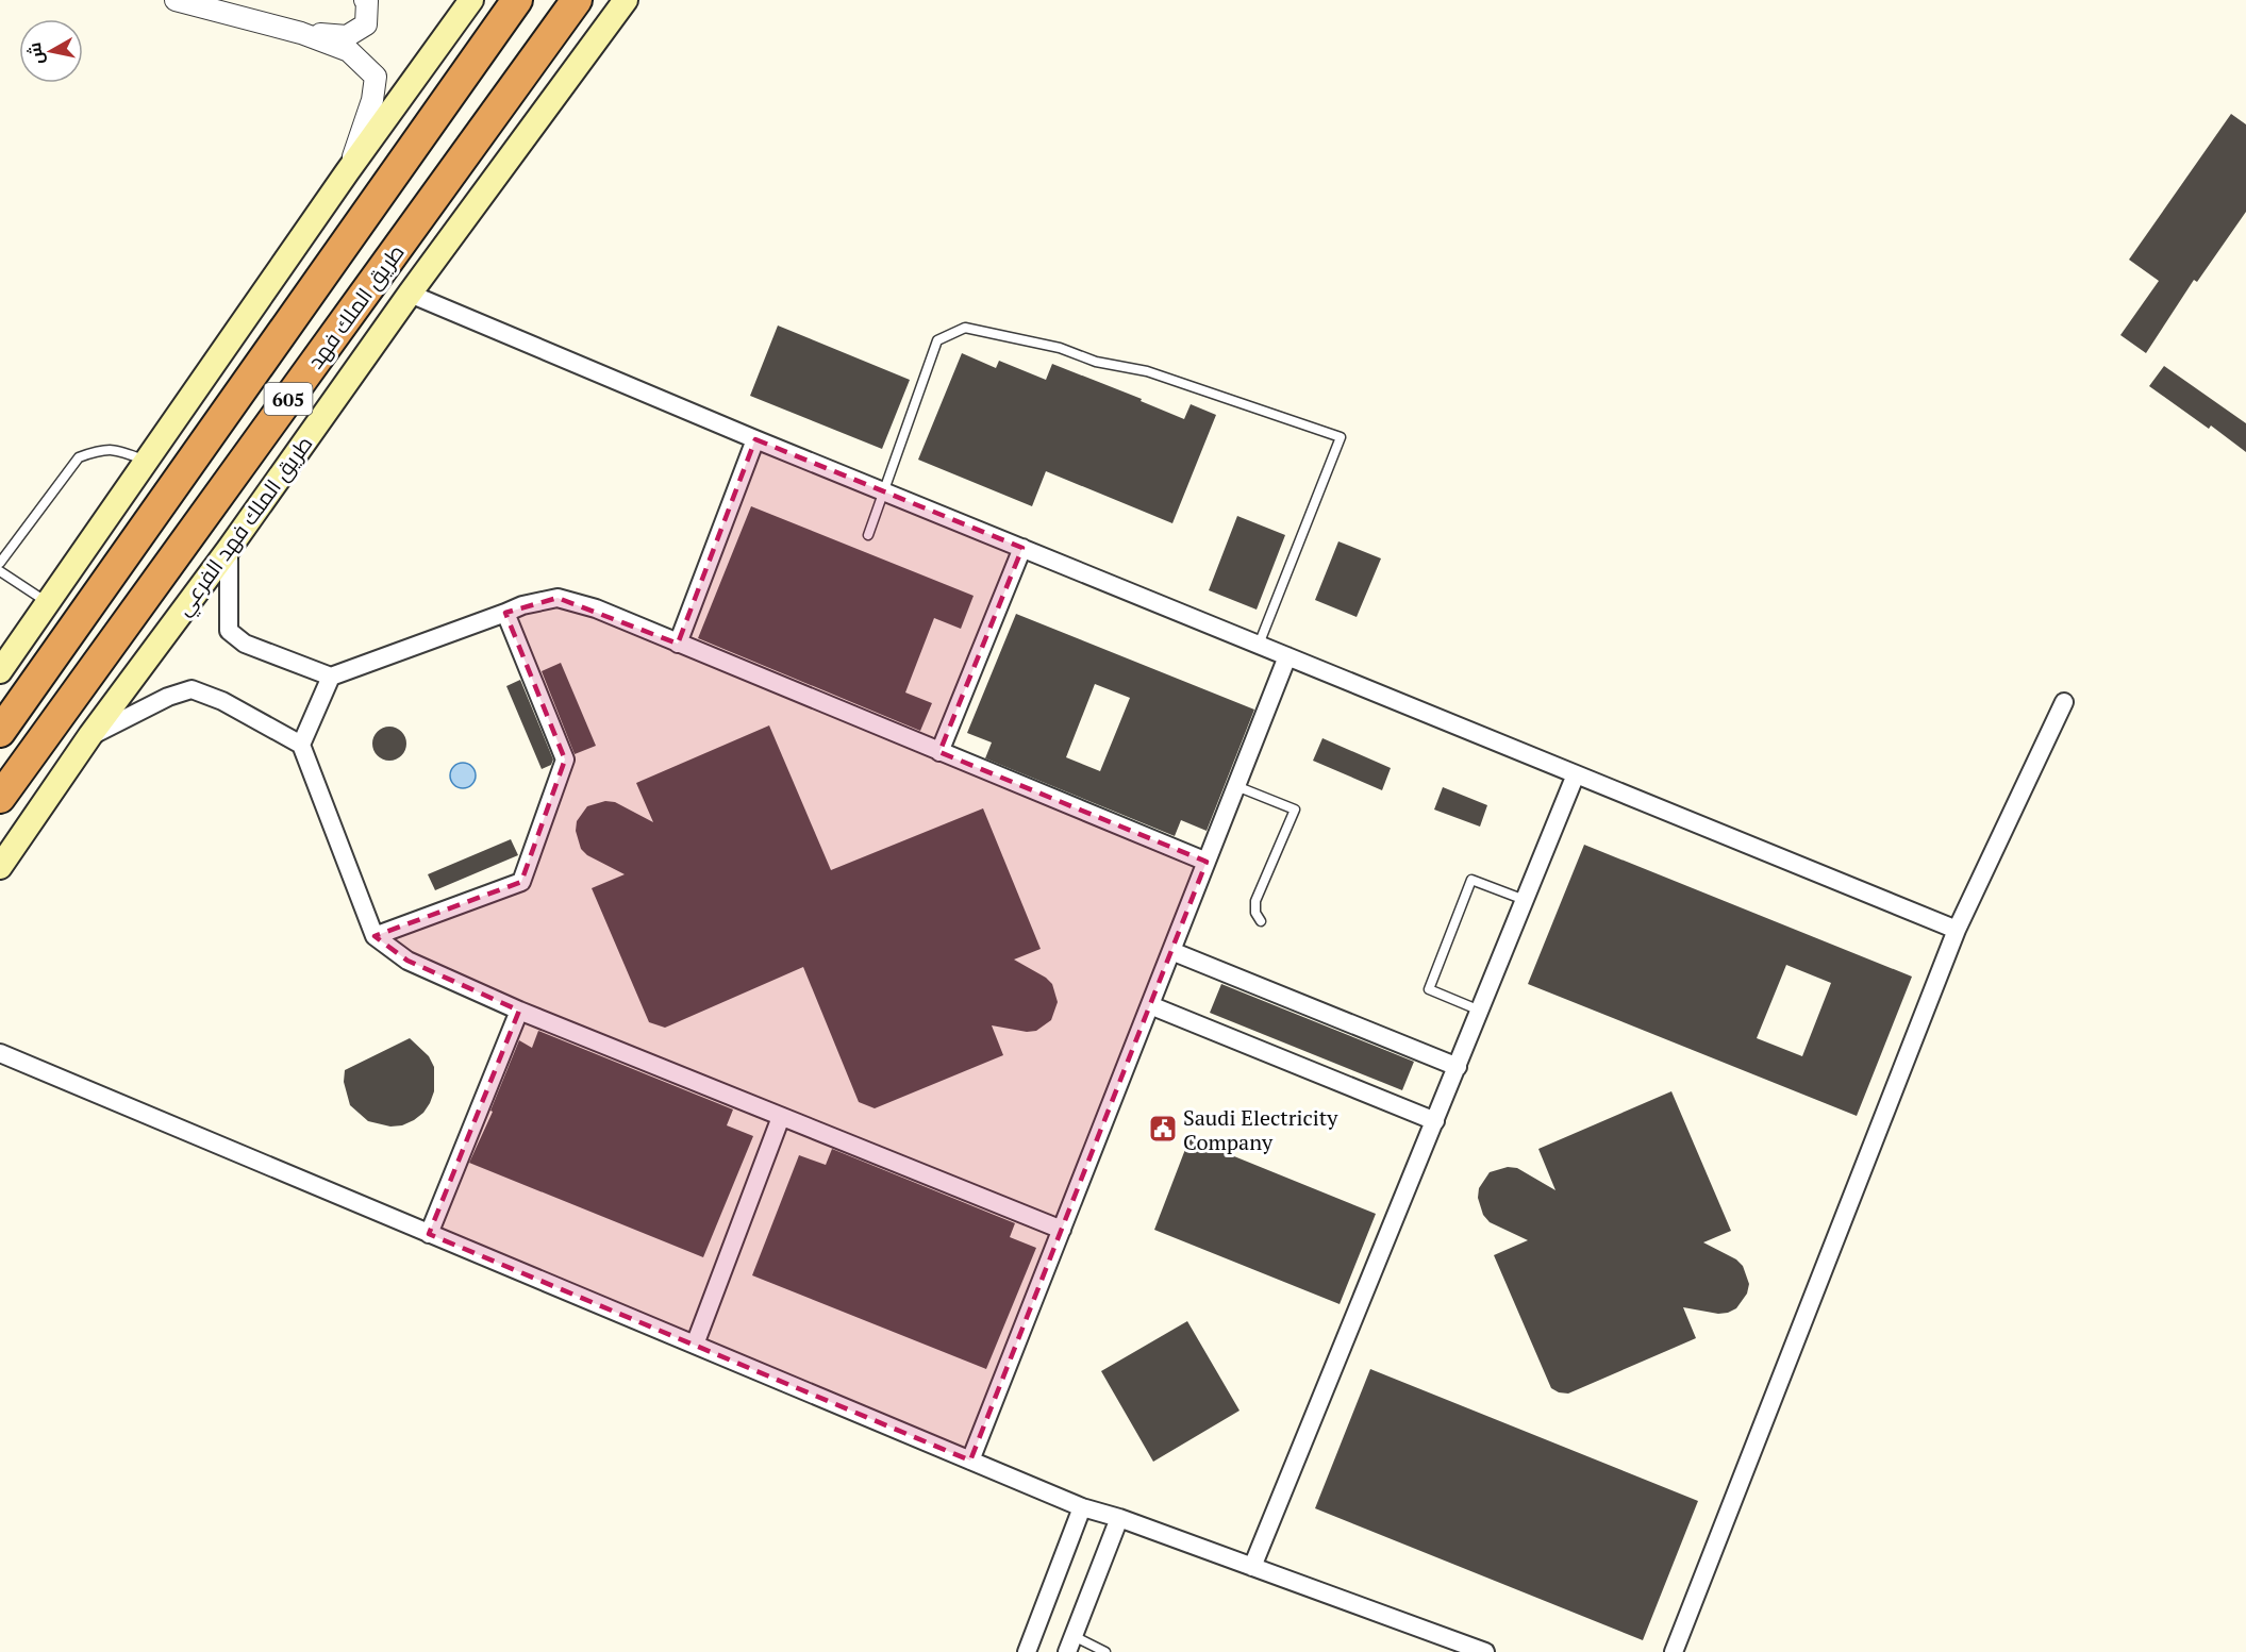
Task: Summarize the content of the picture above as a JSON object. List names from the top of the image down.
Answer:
{
  "streets": {
    "highway": ["طريق الملك فهد", "605"],
    "main road": ["طريق الملك فهد الفرعي"]
  },
  "places": {
    "public building": ["Saudi Electricity Company"]
  },
  "north": "left"
}
